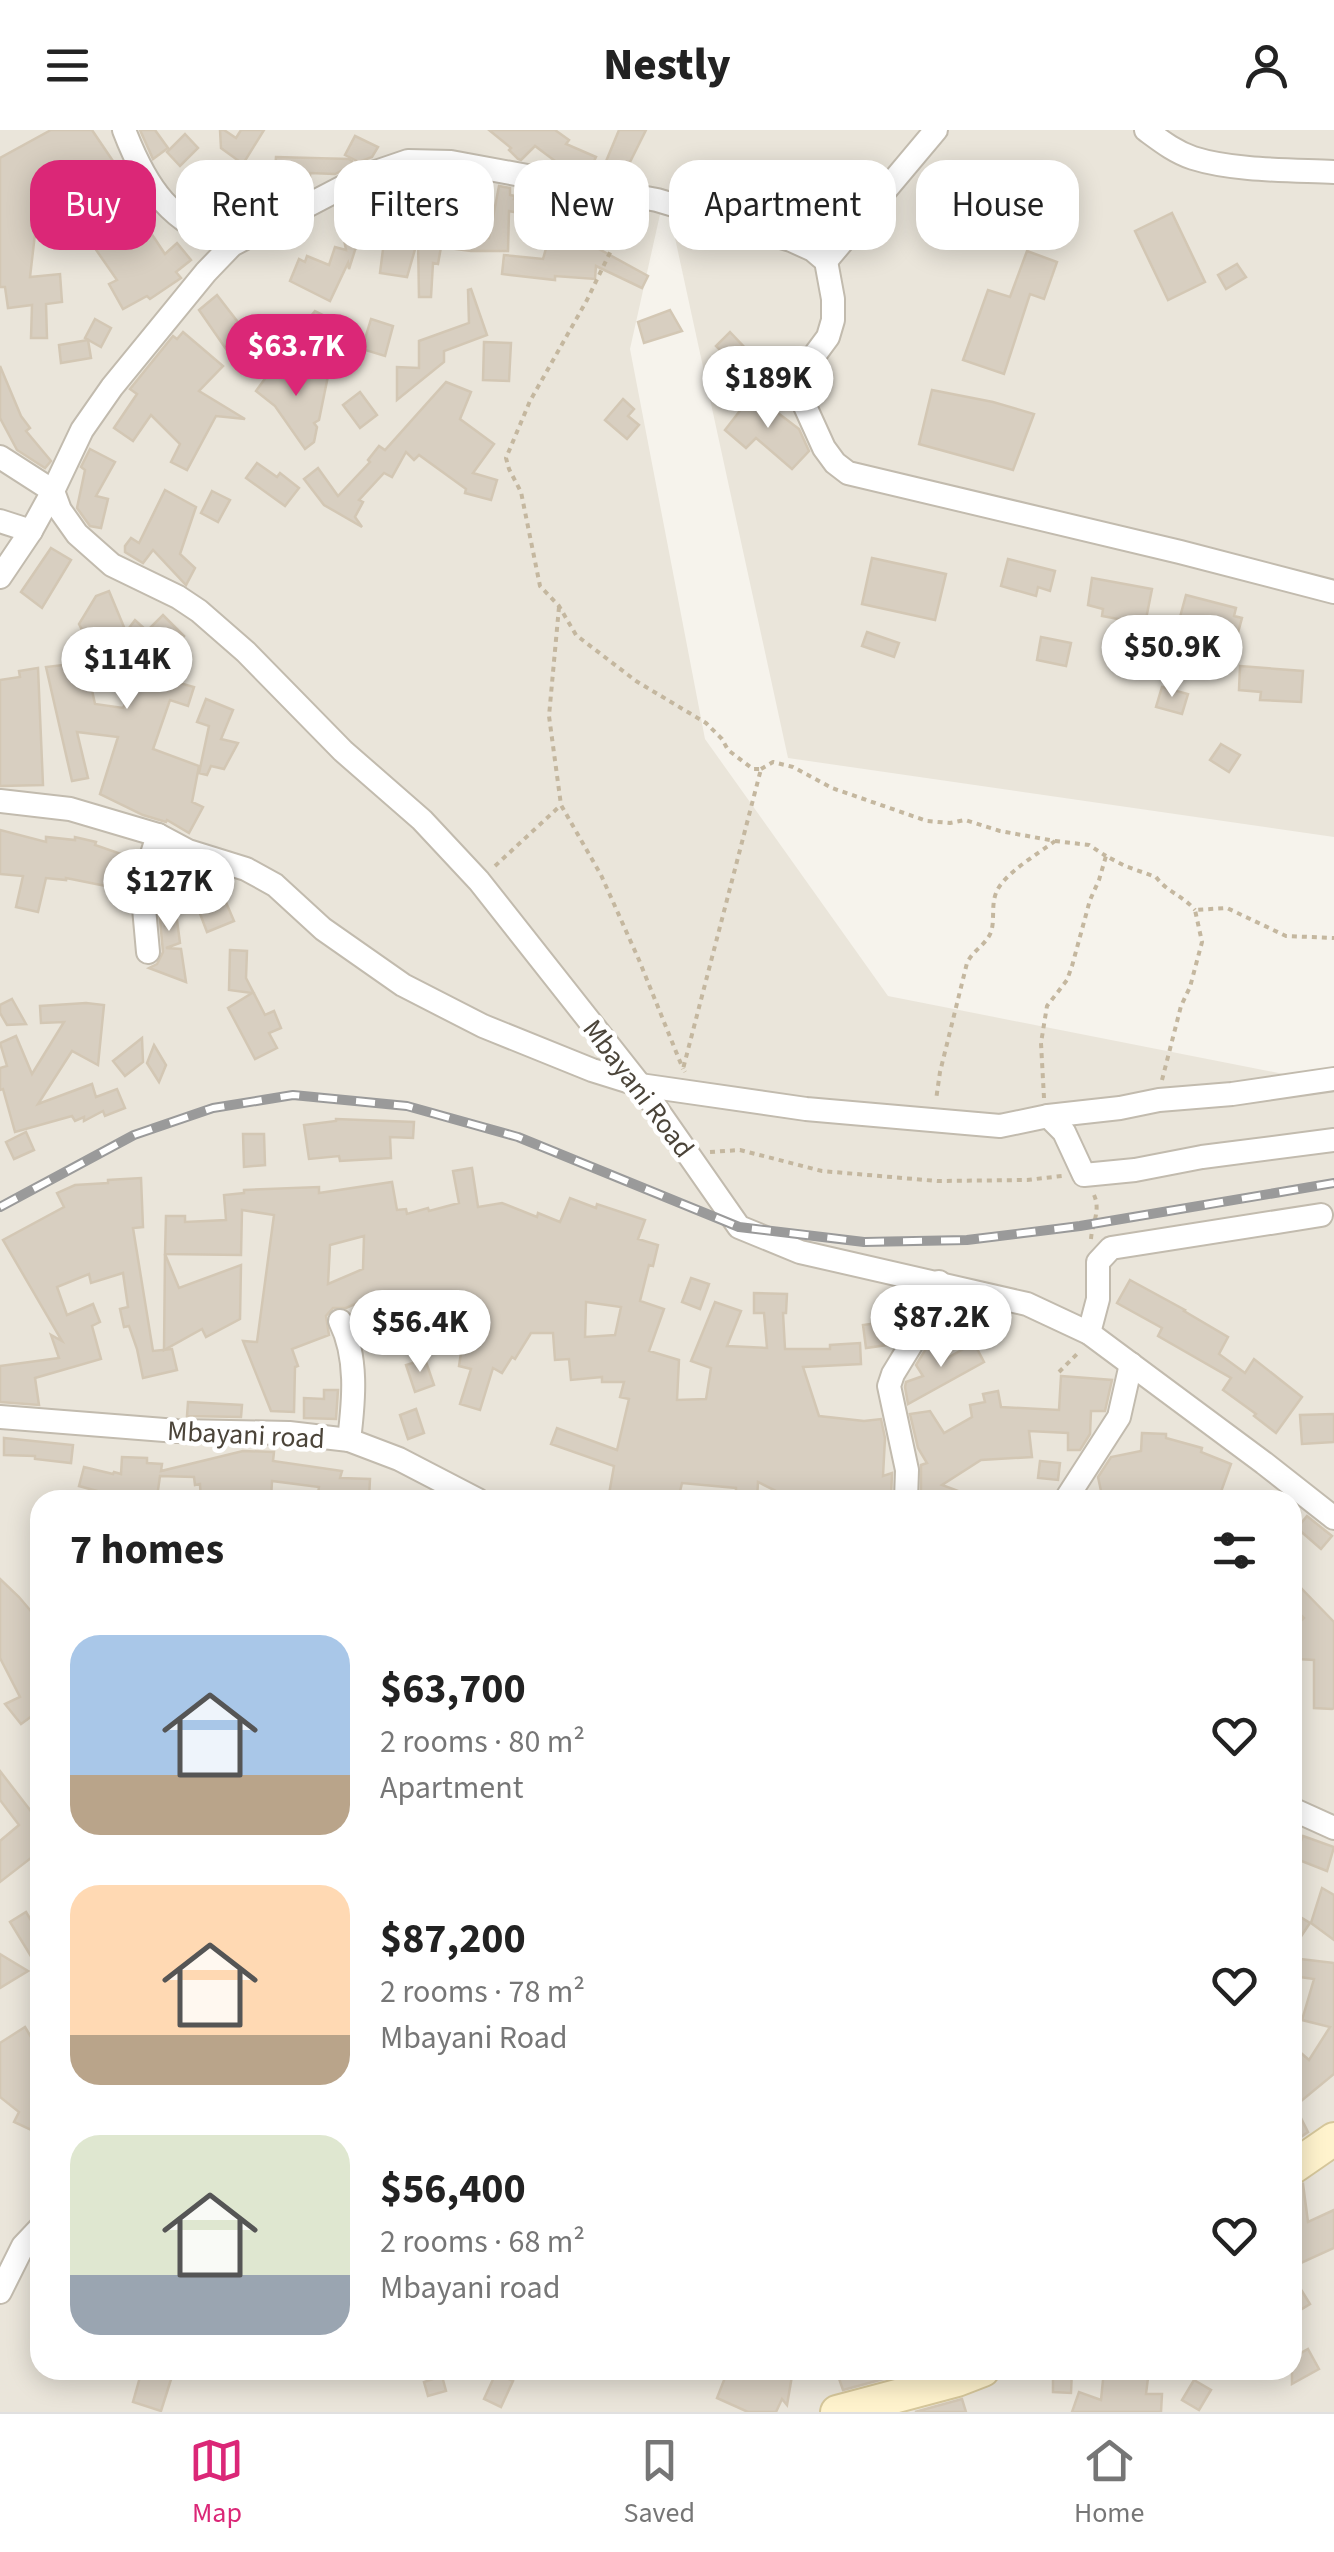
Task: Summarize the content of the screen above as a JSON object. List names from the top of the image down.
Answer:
{
  "streets": {
    "street": ["Mbayani Road", "Mbayani road"]
  },
  "page": {
    "header": "Nestly",
    "chip": [
      "Buy",
      "Rent",
      "Filters",
      "New",
      "Apartment",
      "House"
    ],
    "price": [
      "$63.7K",
      "$189K",
      "$50.9K",
      "$114K",
      "$127K",
      "$87.2K",
      "$56.4K"
    ],
    "heading": "7 homes",
    "list": [
      {
        "name": "$63,700",
        "note": "2 rooms · 80 m² · Apartment"
      },
      {
        "name": "$87,200",
        "note": "2 rooms · 78 m² · Mbayani Road"
      },
      {
        "name": "$56,400",
        "note": "2 rooms · 68 m² · Mbayani road"
      }
    ],
    "tabs": ["Map", "Saved", "Home"]
  }
}
